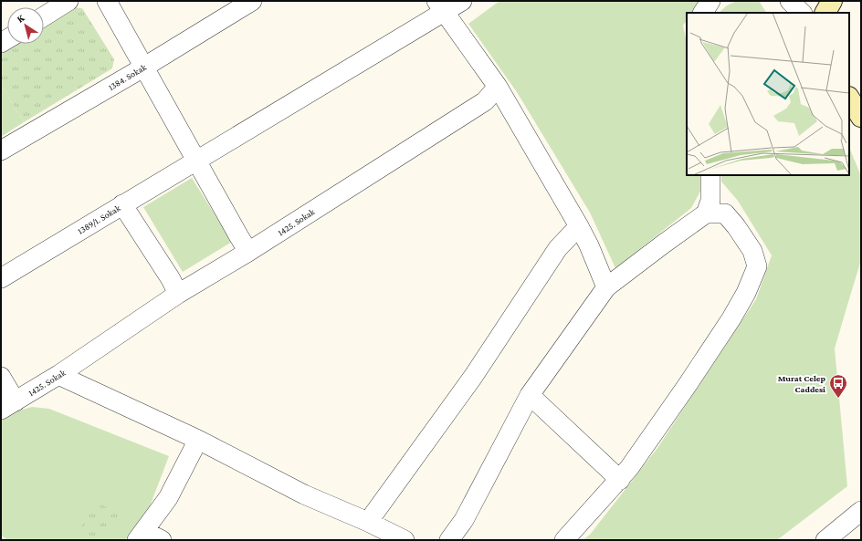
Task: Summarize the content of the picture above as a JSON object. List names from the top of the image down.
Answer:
{
  "streets": {
    "street": ["1384. Sokak", "1389/1. Sokak", "1425. Sokak"]
  },
  "places": {
    "bus stop": ["Murat Celep Caddesi"]
  },
  "north": "top left"
}
